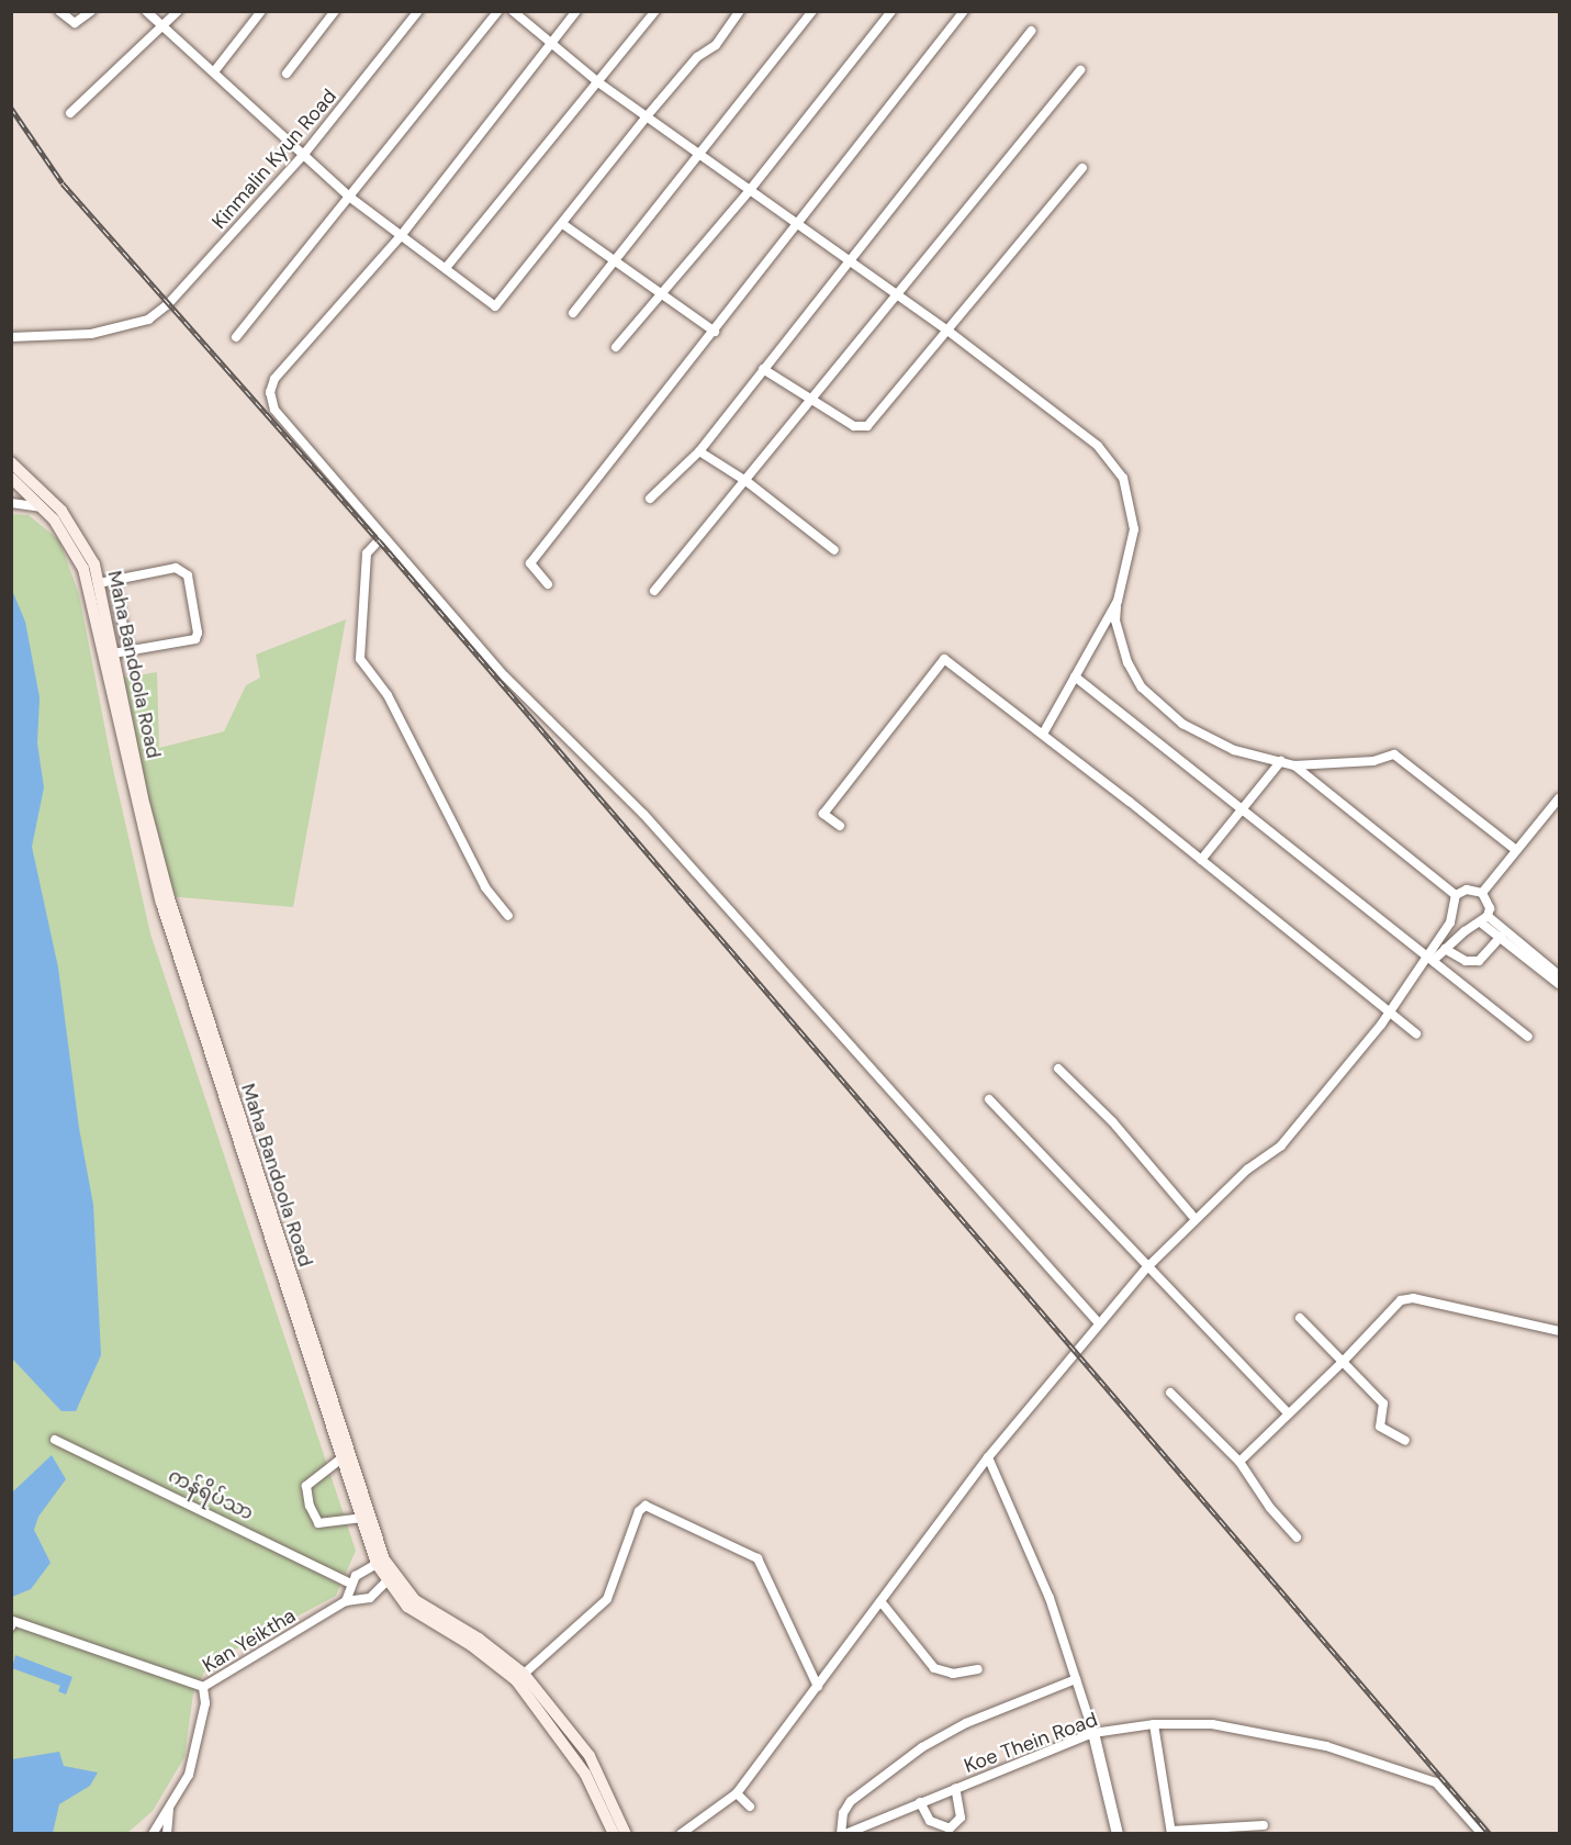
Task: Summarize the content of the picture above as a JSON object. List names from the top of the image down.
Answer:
{
  "streets": {
    "main road": ["Maha Bandoola Road"],
    "street": [
      "Kinmalin Kyun Road",
      "ကန်ရိပ်သာ",
      "Kan Yeiktha",
      "Koe Thein Road"
    ]
  },
  "crossings": [
    ["Maha Bandoola Road", "Kan Yeiktha"]
  ]
}
